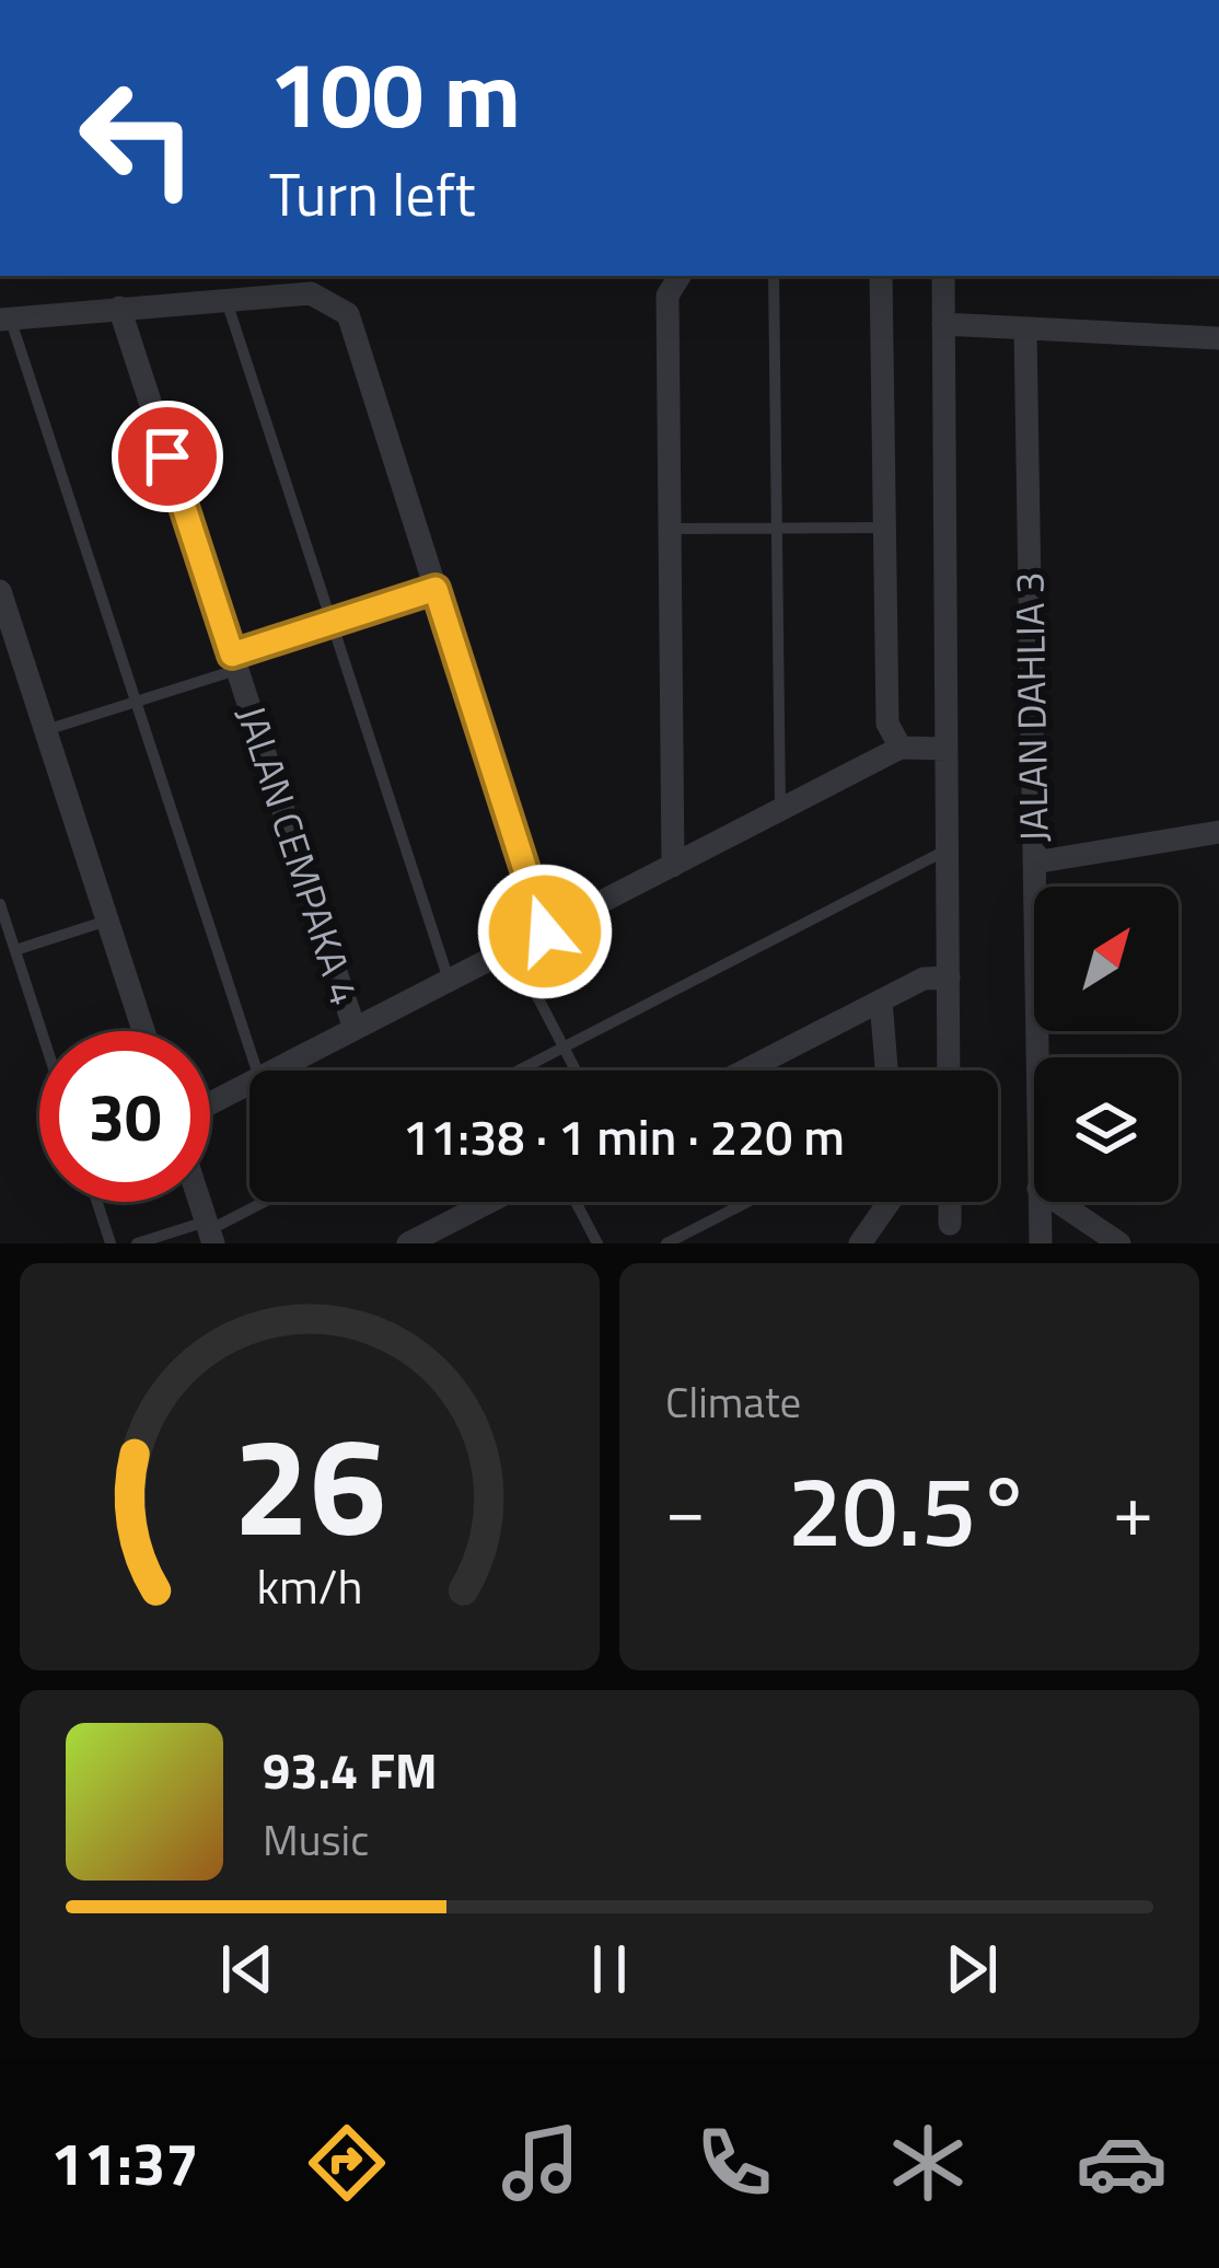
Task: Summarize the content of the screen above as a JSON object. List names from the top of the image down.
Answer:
{
  "streets": {
    "street": ["JALAN DAHLIA 3", "JALAN CEMPAKA 4"]
  },
  "north": "top right",
  "page": {
    "turn": ["100 m", "Turn left"],
    "limit": "30",
    "trip": "11:38 · 1 min · 220 m",
    "tile": "Climate",
    "heat": ["−", "20.5°", "+"],
    "song": ["93.4 FM", "Music"],
    "tabs": "11:37",
    "gauge": ["26", "km/h"]
  }
}
